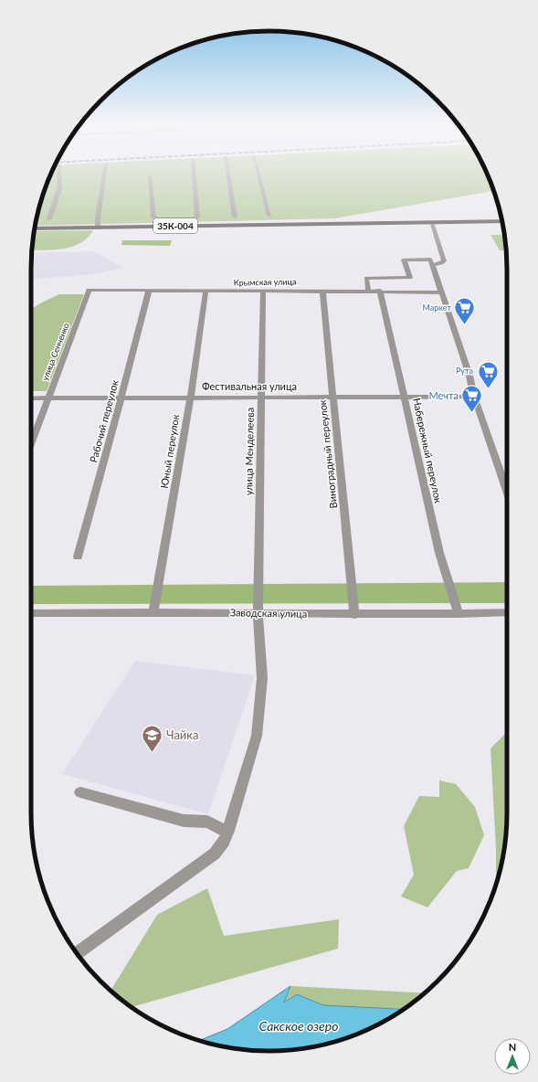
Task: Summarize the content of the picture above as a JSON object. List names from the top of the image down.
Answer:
{
  "streets": {
    "main road": ["35К-004"],
    "street": [
      "Крымская улица",
      "улица Сенченко",
      "Фестивальная улица",
      "Рабочий переулок",
      "Набережный переулок",
      "Юный переулок",
      "улица Менделеева",
      "Виноградный переулок",
      "Заводская улица"
    ]
  },
  "crossings": [
    ["Крымская улица", "улица Сенченко"],
    ["Крымская улица", "Рабочий переулок"],
    ["Крымская улица", "Набережный переулок"],
    ["Крымская улица", "Юный переулок"],
    ["Крымская улица", "улица Менделеева"],
    ["Крымская улица", "Виноградный переулок"],
    ["улица Сенченко", "Фестивальная улица"],
    ["Фестивальная улица", "Рабочий переулок"],
    ["Фестивальная улица", "Набережный переулок"],
    ["Фестивальная улица", "Юный переулок"],
    ["Фестивальная улица", "улица Менделеева"],
    ["Фестивальная улица", "Виноградный переулок"],
    ["Набережный переулок", "Заводская улица"],
    ["Юный переулок", "Заводская улица"],
    ["улица Менделеева", "Заводская улица"],
    ["Виноградный переулок", "Заводская улица"]
  ],
  "water": ["Сакское озеро"],
  "places": {
    "supermarket": ["Маркет", "Рута", "Мечта"],
    "school or university": ["Чайка"]
  },
  "north": "top"
}
